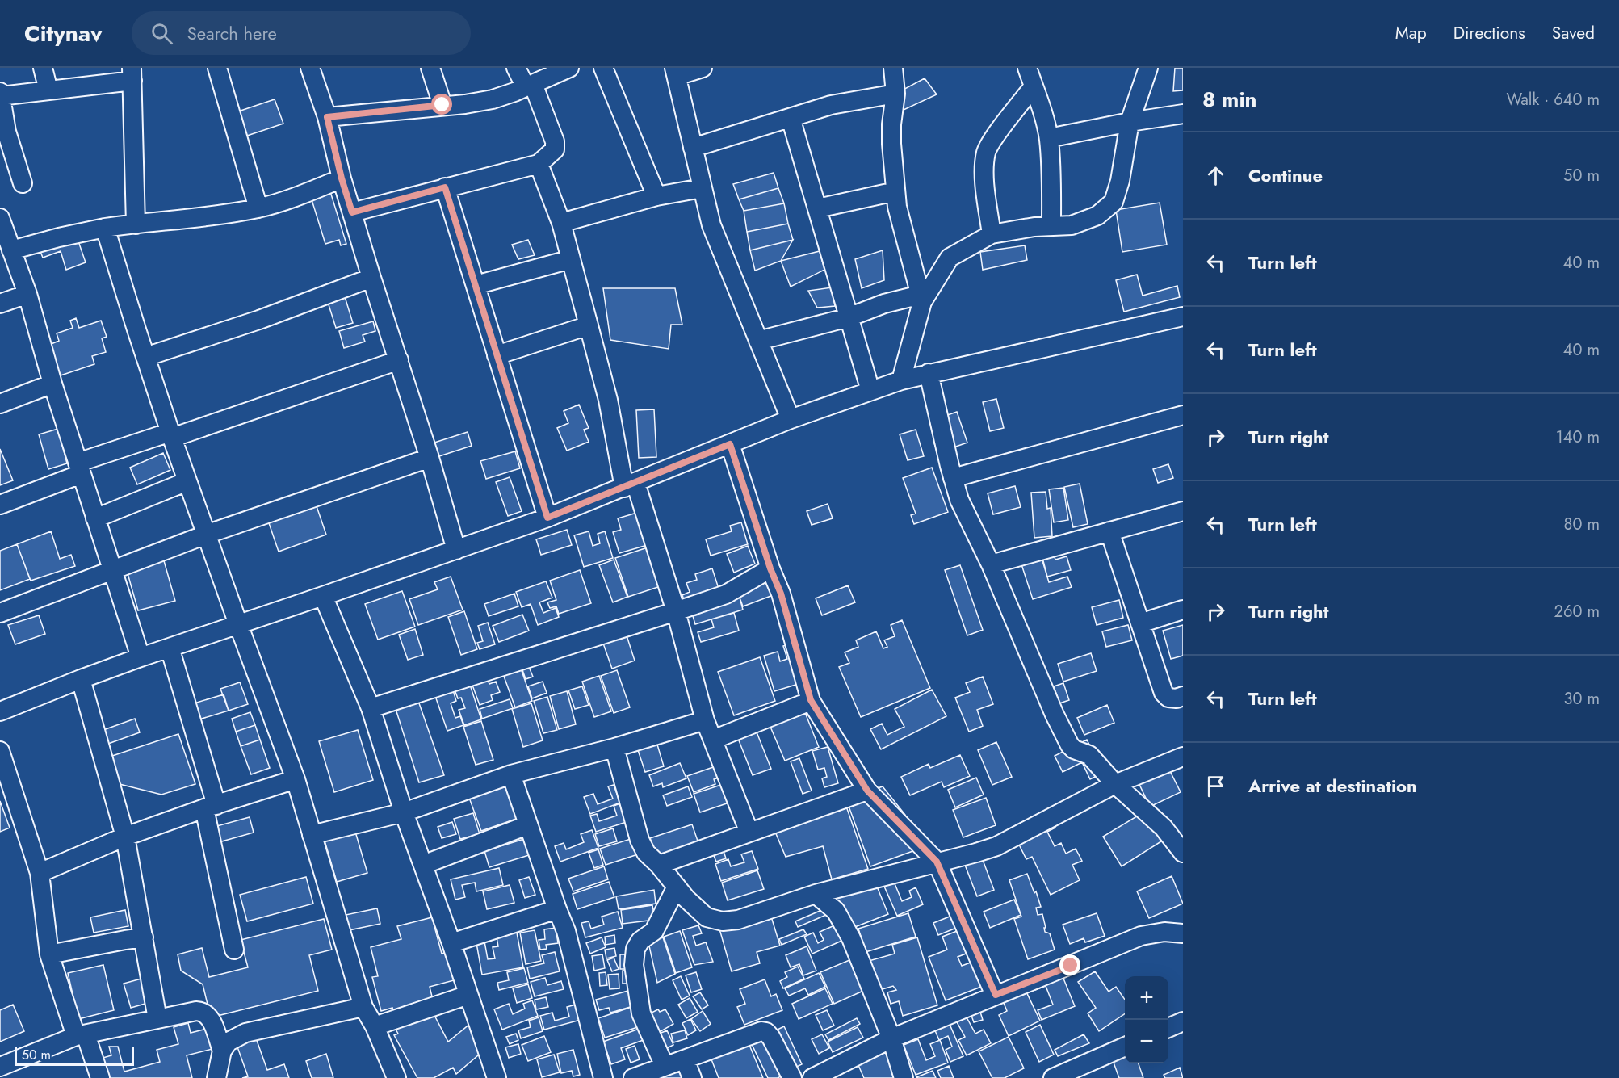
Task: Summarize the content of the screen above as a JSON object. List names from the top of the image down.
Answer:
{
  "scale_bar": "50 m",
  "page": {
    "header": "Citynav",
    "search": "Search here",
    "nav": ["Map", "Directions", "Saved"],
    "heading": ["8 min", "Walk · 640 m"],
    "list": [
      ["Continue", "50 m"],
      ["Turn left", "40 m"],
      ["Turn left", "40 m"],
      ["Turn right", "140 m"],
      ["Turn left", "80 m"],
      ["Turn right", "260 m"],
      ["Turn left", "30 m"],
      "Arrive at destination"
    ],
    "map_buttons": ["+", "−"],
    "scale": "50 m"
  }
}
